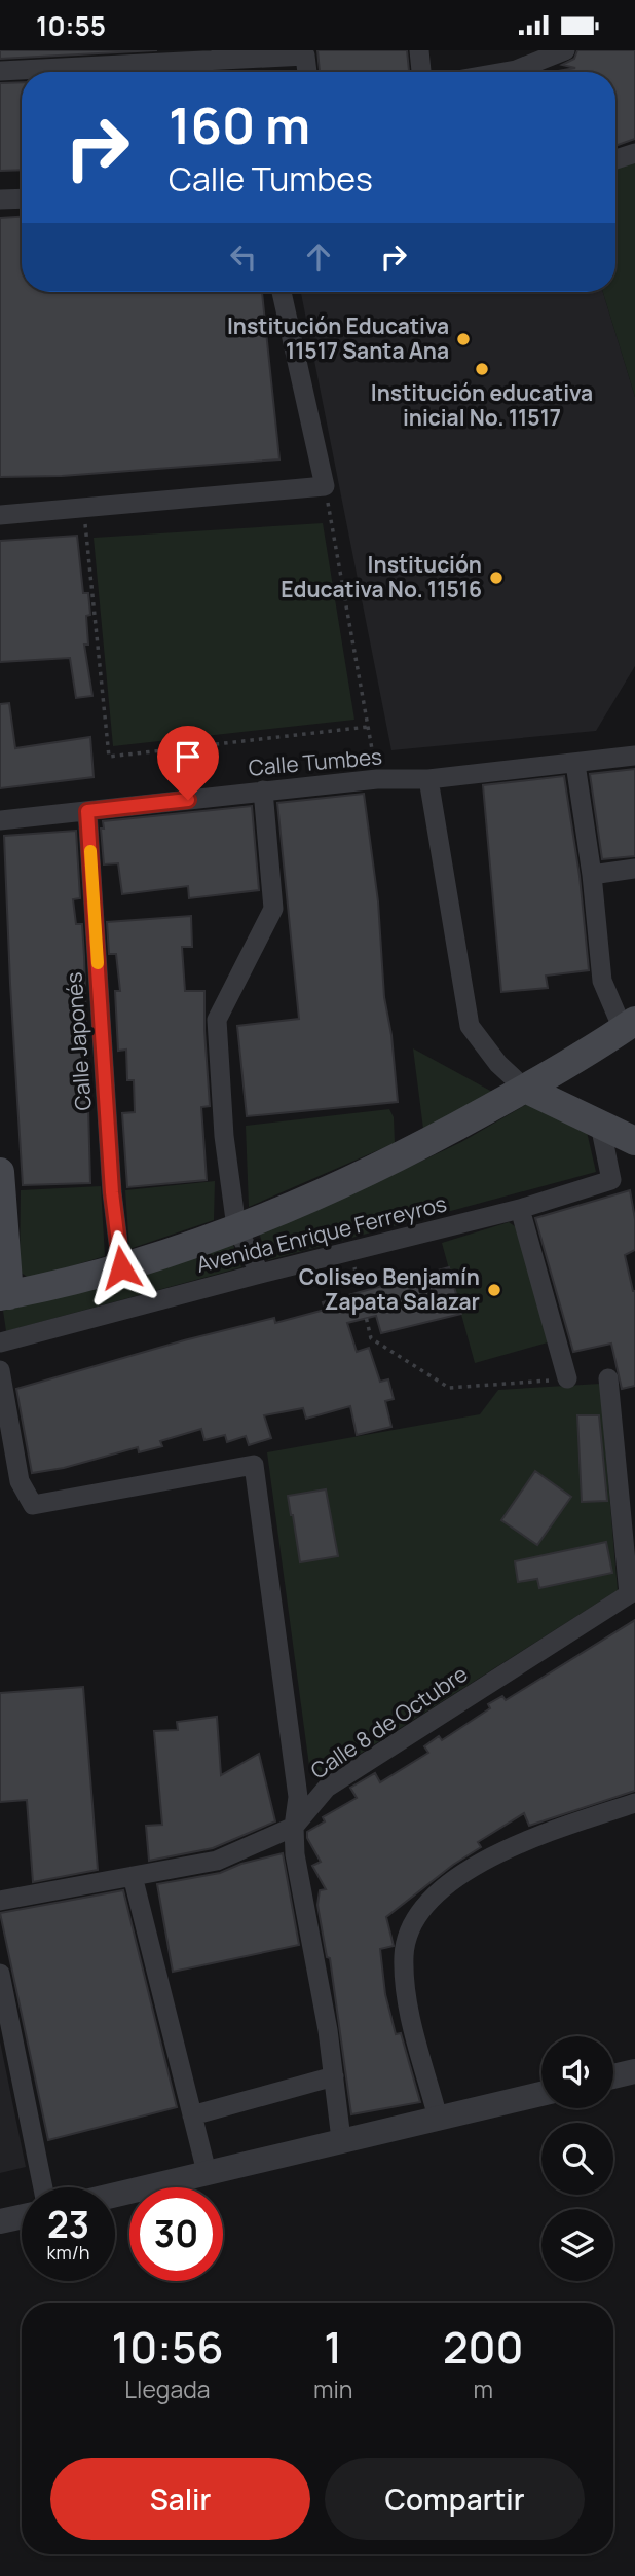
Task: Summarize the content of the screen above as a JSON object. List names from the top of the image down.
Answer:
{
  "streets": {
    "street": [
      "Calle Tumbes",
      "Calle Japonés",
      "Avenida Enrique Ferreyros",
      "Calle 8 de Octubre"
    ]
  },
  "crossings": [
    ["Calle Tumbes", "Calle Japonés"]
  ],
  "places": [
    "Institución Educativa 11517 Santa Ana",
    "Institución educativa inicial No. 11517",
    "Institución Educativa No. 11516",
    "Coliseo Benjamín Zapata Salazar"
  ],
  "page": {
    "status": "10:55",
    "turn": ["160 m", "Calle Tumbes"],
    "speed": "23 km/h",
    "limit": "30",
    "eta": [
      "10:56",
      "Llegada",
      "1",
      "min",
      "200",
      "m"
    ],
    "buttons": ["Salir", "Compartir"]
  }
}
